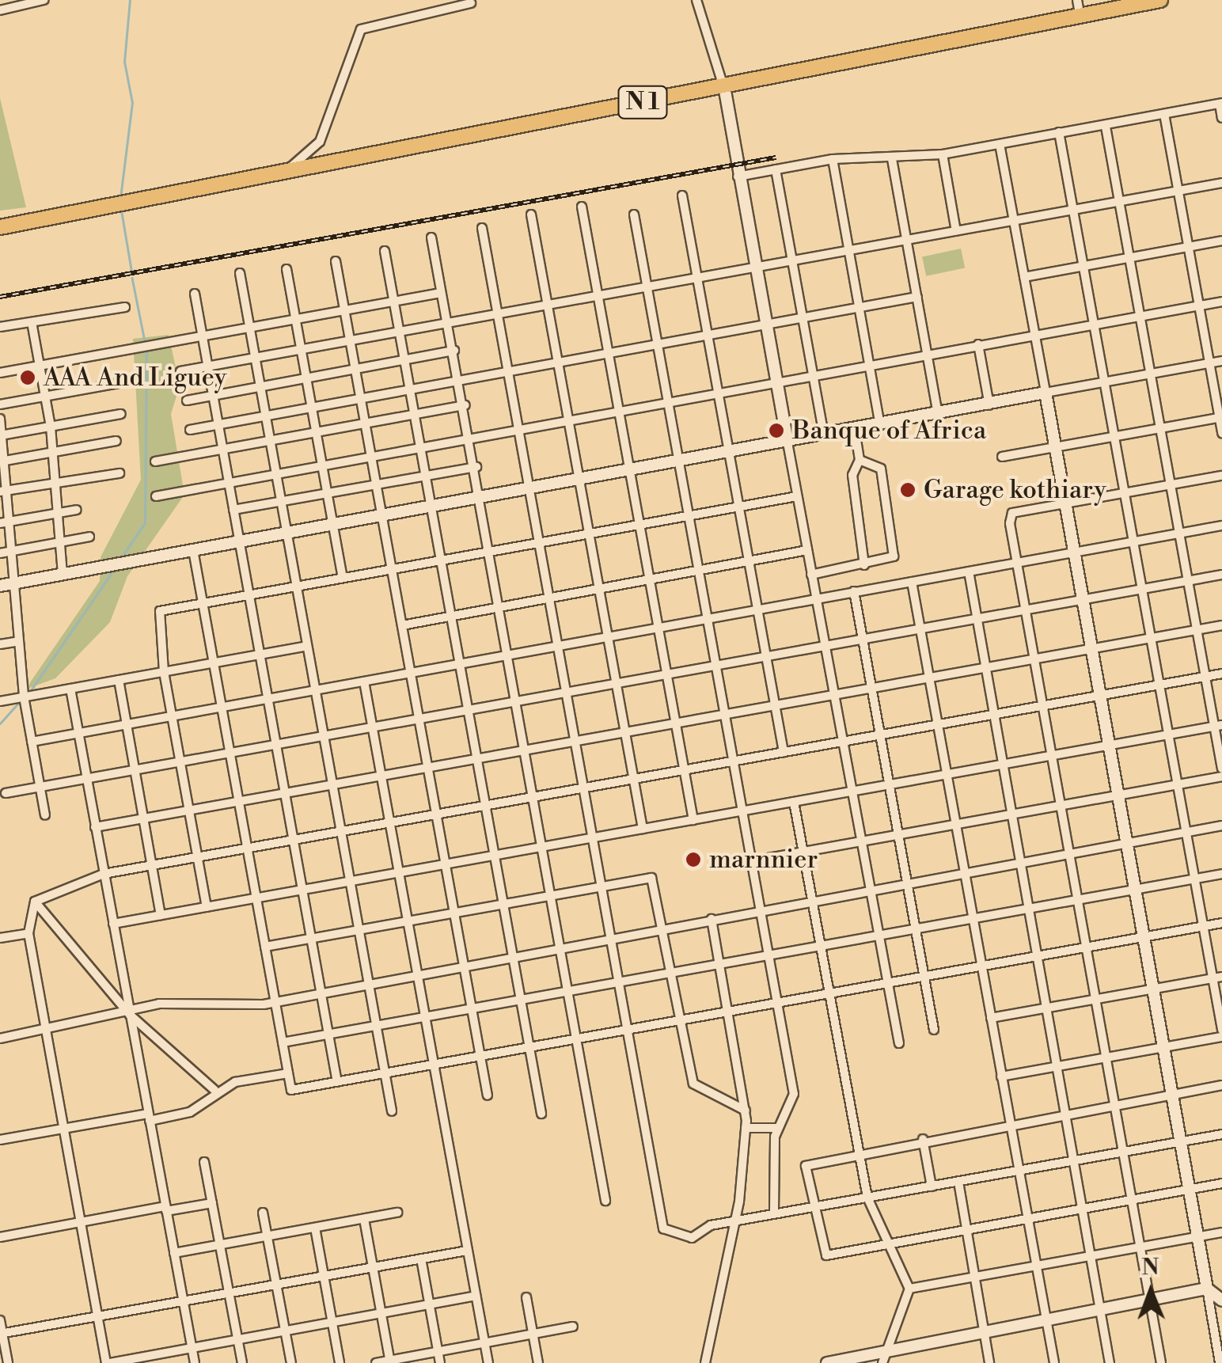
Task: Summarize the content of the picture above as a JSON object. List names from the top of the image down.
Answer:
{
  "streets": {
    "highway": ["N 1"]
  },
  "places": [
    "AAA And Liguey",
    "Banque of Africa",
    "Garage kothiary",
    "marnnier"
  ],
  "north": "top"
}
